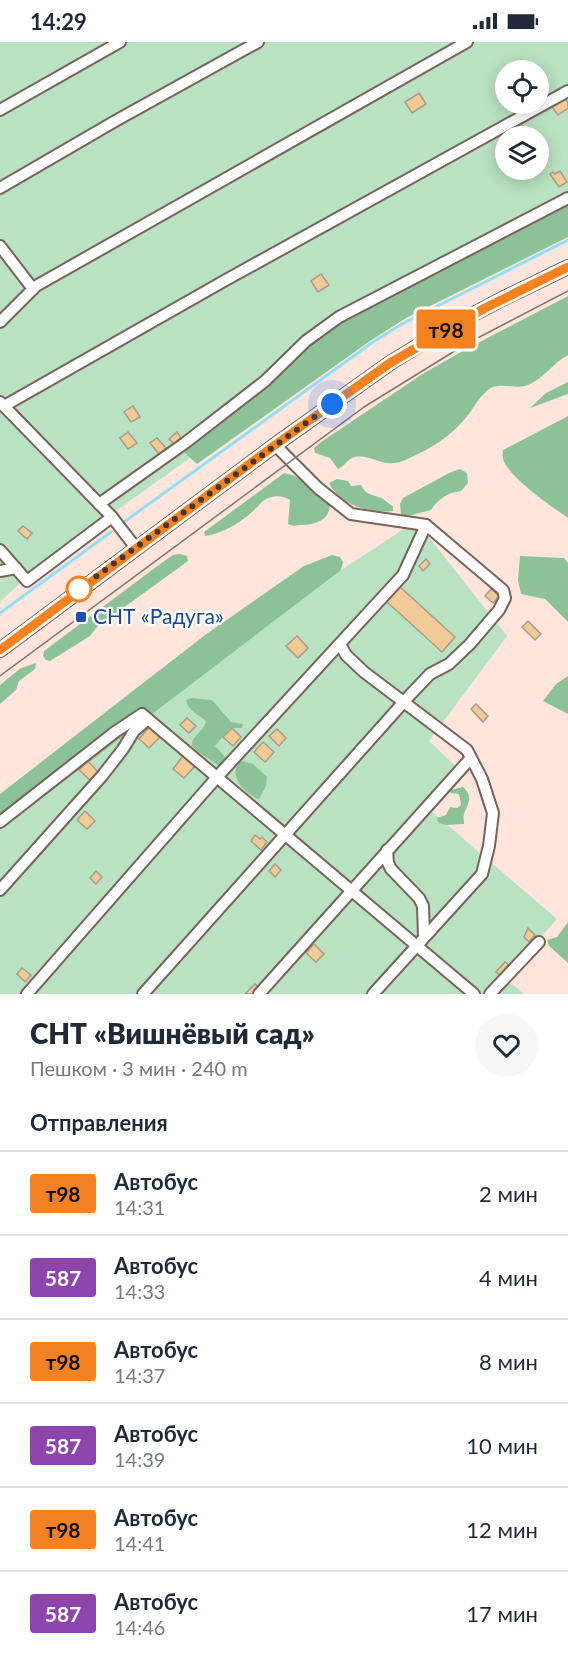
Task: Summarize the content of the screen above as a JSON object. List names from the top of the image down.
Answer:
{
  "places": {
    "transit": ["СНТ «Радуга»"]
  },
  "lines": ["bus line т98"],
  "page": {
    "status": "14:29",
    "on_map": "т98",
    "heading": [
      ["СНТ «Вишнёвый сад»", "Пешком · 3 мин · 240 m"],
      "Отправления"
    ],
    "list": [
      {
        "mark": "т98",
        "name": "Автобус",
        "note": "14:31",
        "value": "2 мин"
      },
      {
        "mark": "587",
        "name": "Автобус",
        "note": "14:33",
        "value": "4 мин"
      },
      {
        "mark": "т98",
        "name": "Автобус",
        "note": "14:37",
        "value": "8 мин"
      },
      {
        "mark": "587",
        "name": "Автобус",
        "note": "14:39",
        "value": "10 мин"
      },
      {
        "mark": "т98",
        "name": "Автобус",
        "note": "14:41",
        "value": "12 мин"
      },
      {
        "mark": "587",
        "name": "Автобус",
        "note": "14:46",
        "value": "17 мин"
      }
    ]
  }
}
